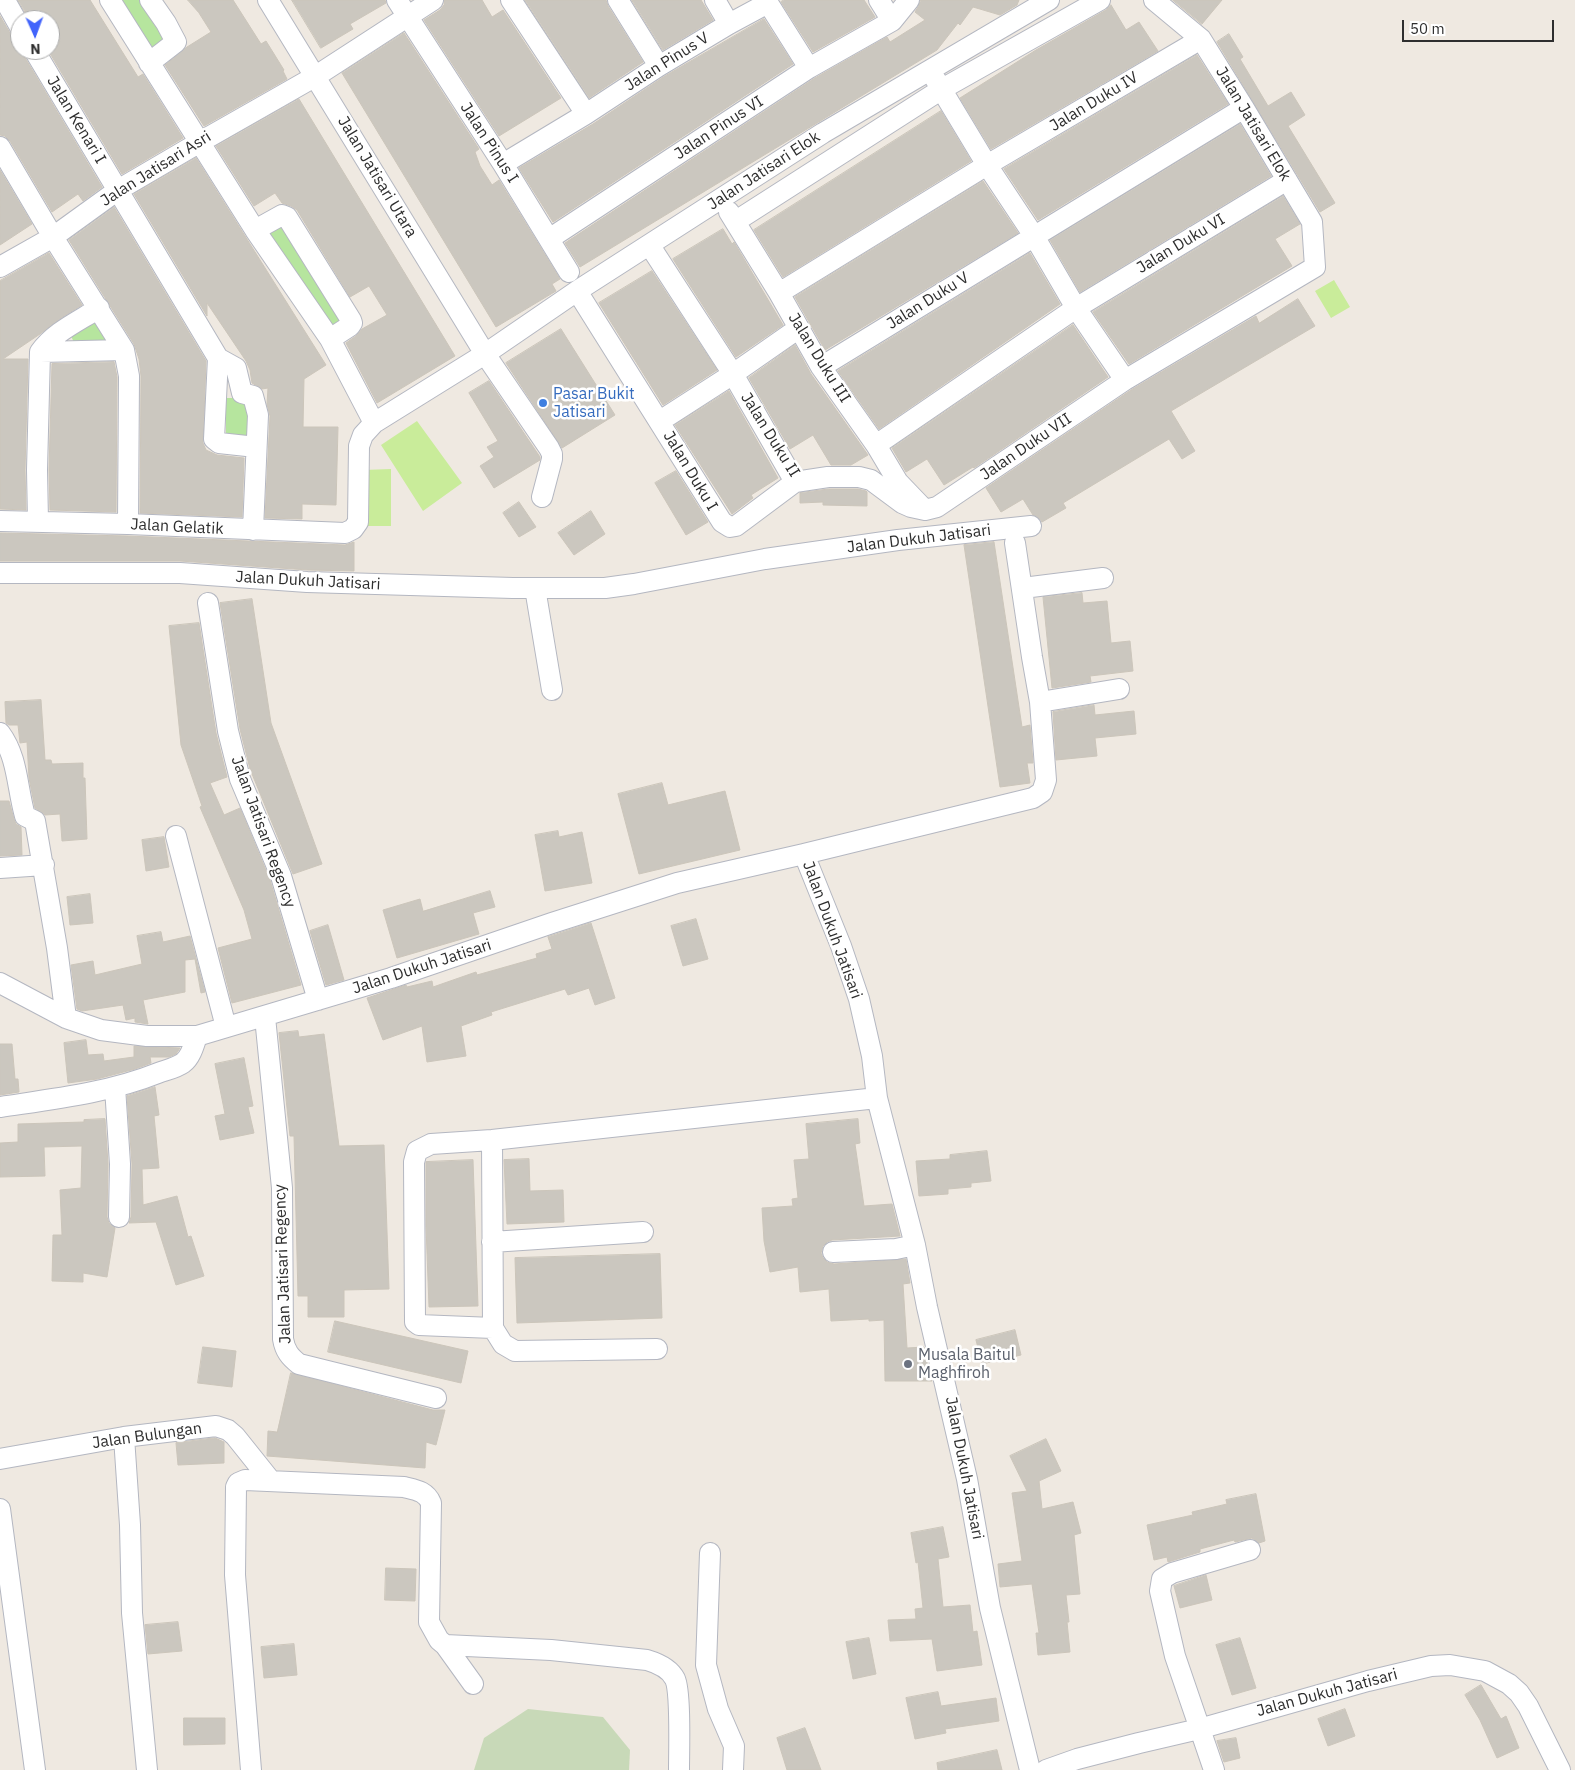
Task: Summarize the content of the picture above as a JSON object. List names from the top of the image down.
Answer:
{
  "streets": {
    "street": [
      "Jalan Pinus V",
      "Jalan Duku IV",
      "Jalan Kenari I",
      "Jalan Jatisari Elok",
      "Jalan Pinus VI",
      "Jalan Pinus I",
      "Jalan Jatisari Asri",
      "Jalan Jatisari Utara",
      "Jalan Duku VI",
      "Jalan Duku V",
      "Jalan Duku III",
      "Jalan Duku II",
      "Jalan Duku VII",
      "Jalan Duku I",
      "Jalan Gelatik",
      "Jalan Dukuh Jatisari",
      "Jalan Jatisari Regency",
      "Jalan Bulungan"
    ]
  },
  "crossings": [
    ["Jalan Pinus V", "Jalan Pinus VI"],
    ["Jalan Pinus V", "Jalan Pinus I"],
    ["Jalan Duku IV", "Jalan Jatisari Elok"],
    ["Jalan Duku IV", "Jalan Duku III"],
    ["Jalan Kenari I", "Jalan Jatisari Asri"],
    ["Jalan Jatisari Elok", "Jalan Jatisari Utara"],
    ["Jalan Jatisari Elok", "Jalan Duku VI"],
    ["Jalan Jatisari Elok", "Jalan Duku V"],
    ["Jalan Jatisari Elok", "Jalan Duku III"],
    ["Jalan Jatisari Elok", "Jalan Duku II"],
    ["Jalan Jatisari Elok", "Jalan Duku VII"],
    ["Jalan Jatisari Elok", "Jalan Duku I"],
    ["Jalan Jatisari Elok", "Jalan Gelatik"],
    ["Jalan Pinus VI", "Jalan Pinus I"],
    ["Jalan Pinus I", "Jalan Jatisari Asri"],
    ["Jalan Jatisari Asri", "Jalan Jatisari Utara"],
    ["Jalan Duku VI", "Jalan Duku III"],
    ["Jalan Duku V", "Jalan Duku III"],
    ["Jalan Duku III", "Jalan Duku II"],
    ["Jalan Duku III", "Jalan Duku VII"],
    ["Jalan Duku II", "Jalan Duku VII"],
    ["Jalan Duku II", "Jalan Duku I"],
    ["Jalan Dukuh Jatisari", "Jalan Jatisari Regency"]
  ],
  "places": ["Pasar Bukit Jatisari", "Musala Baitul Maghfiroh"],
  "scale_bar": "50 m",
  "north": "bottom"
}
